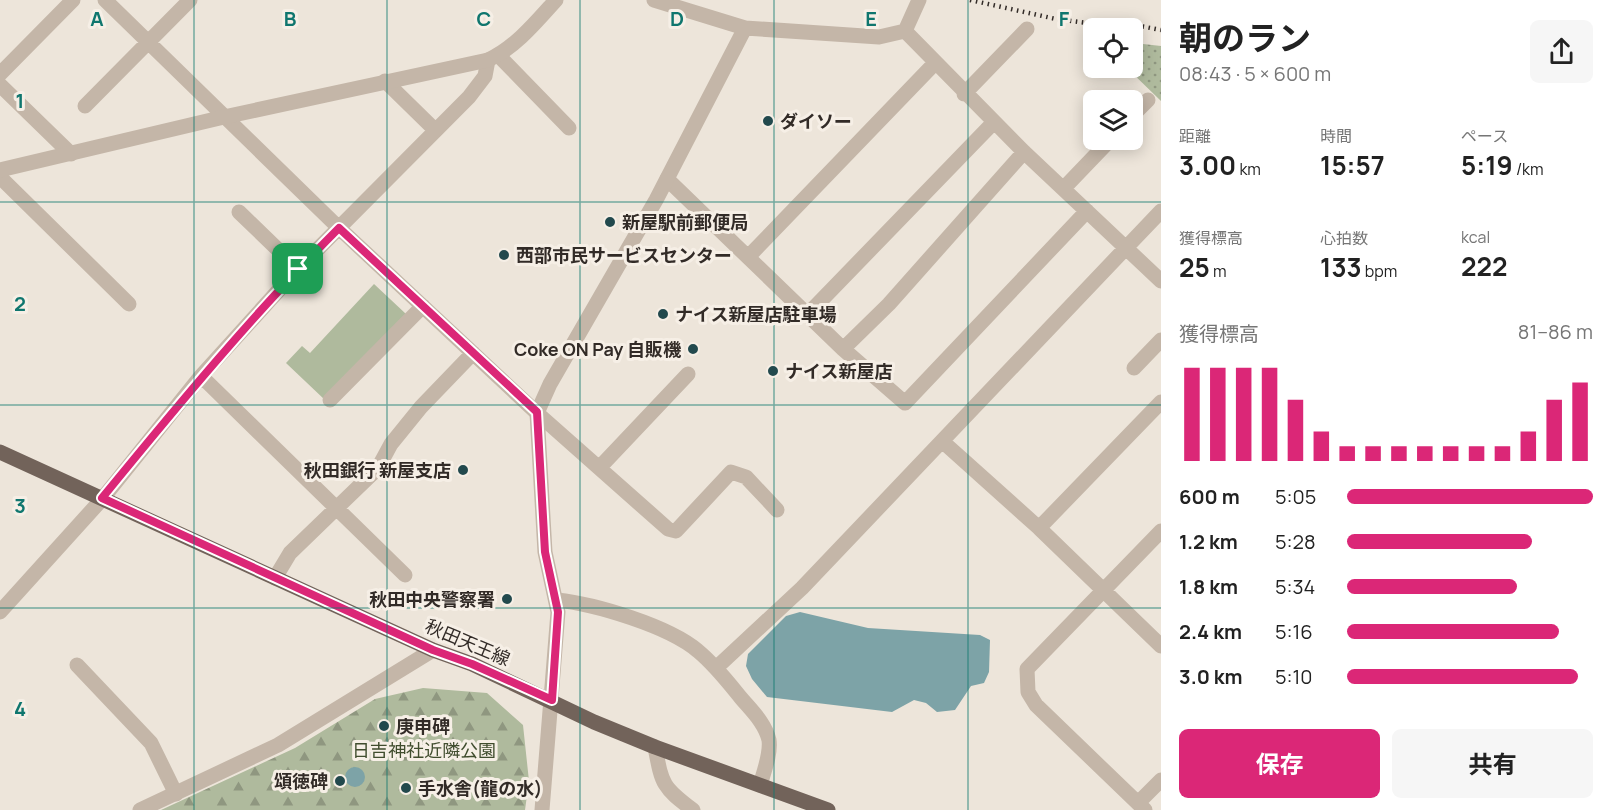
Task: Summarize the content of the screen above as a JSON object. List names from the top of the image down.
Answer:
{
  "streets": {
    "main road": ["秋田天王線"]
  },
  "parks": ["日吉神社近隣公園"],
  "places": [
    "ダイソー",
    "新屋駅前郵便局",
    "西部市民サービスセンター",
    "ナイス新屋店駐車場",
    "Coke ON Pay 自販機",
    "ナイス新屋店",
    "秋田銀行 新屋支店",
    "秋田中央警察署",
    "庚申碑",
    "頌徳碑",
    "手水舎(龍の水)"
  ],
  "page": {
    "heading": ["朝のラン", "08:43 · 5 × 600 m"],
    "stats": [
      ["距離", "3.00 km"],
      ["時間", "15:57"],
      ["ペース", "5:19 /km"],
      ["獲得標高", "25 m"],
      ["心拍数", "133 bpm"],
      ["kcal", "222"]
    ],
    "chart": ["獲得標高", "81–86 m"],
    "list": [
      {
        "name": "600 m",
        "note": "5:05"
      },
      {
        "name": "1.2 km",
        "note": "5:28"
      },
      {
        "name": "1.8 km",
        "note": "5:34"
      },
      {
        "name": "2.4 km",
        "note": "5:16"
      },
      {
        "name": "3.0 km",
        "note": "5:10"
      }
    ],
    "buttons": ["保存", "共有"]
  },
  "grid": {
    "columns": [
      "A",
      "B",
      "C",
      "D",
      "E",
      "F"
    ],
    "rows": [
      "1",
      "2",
      "3",
      "4"
    ]
  }
}
